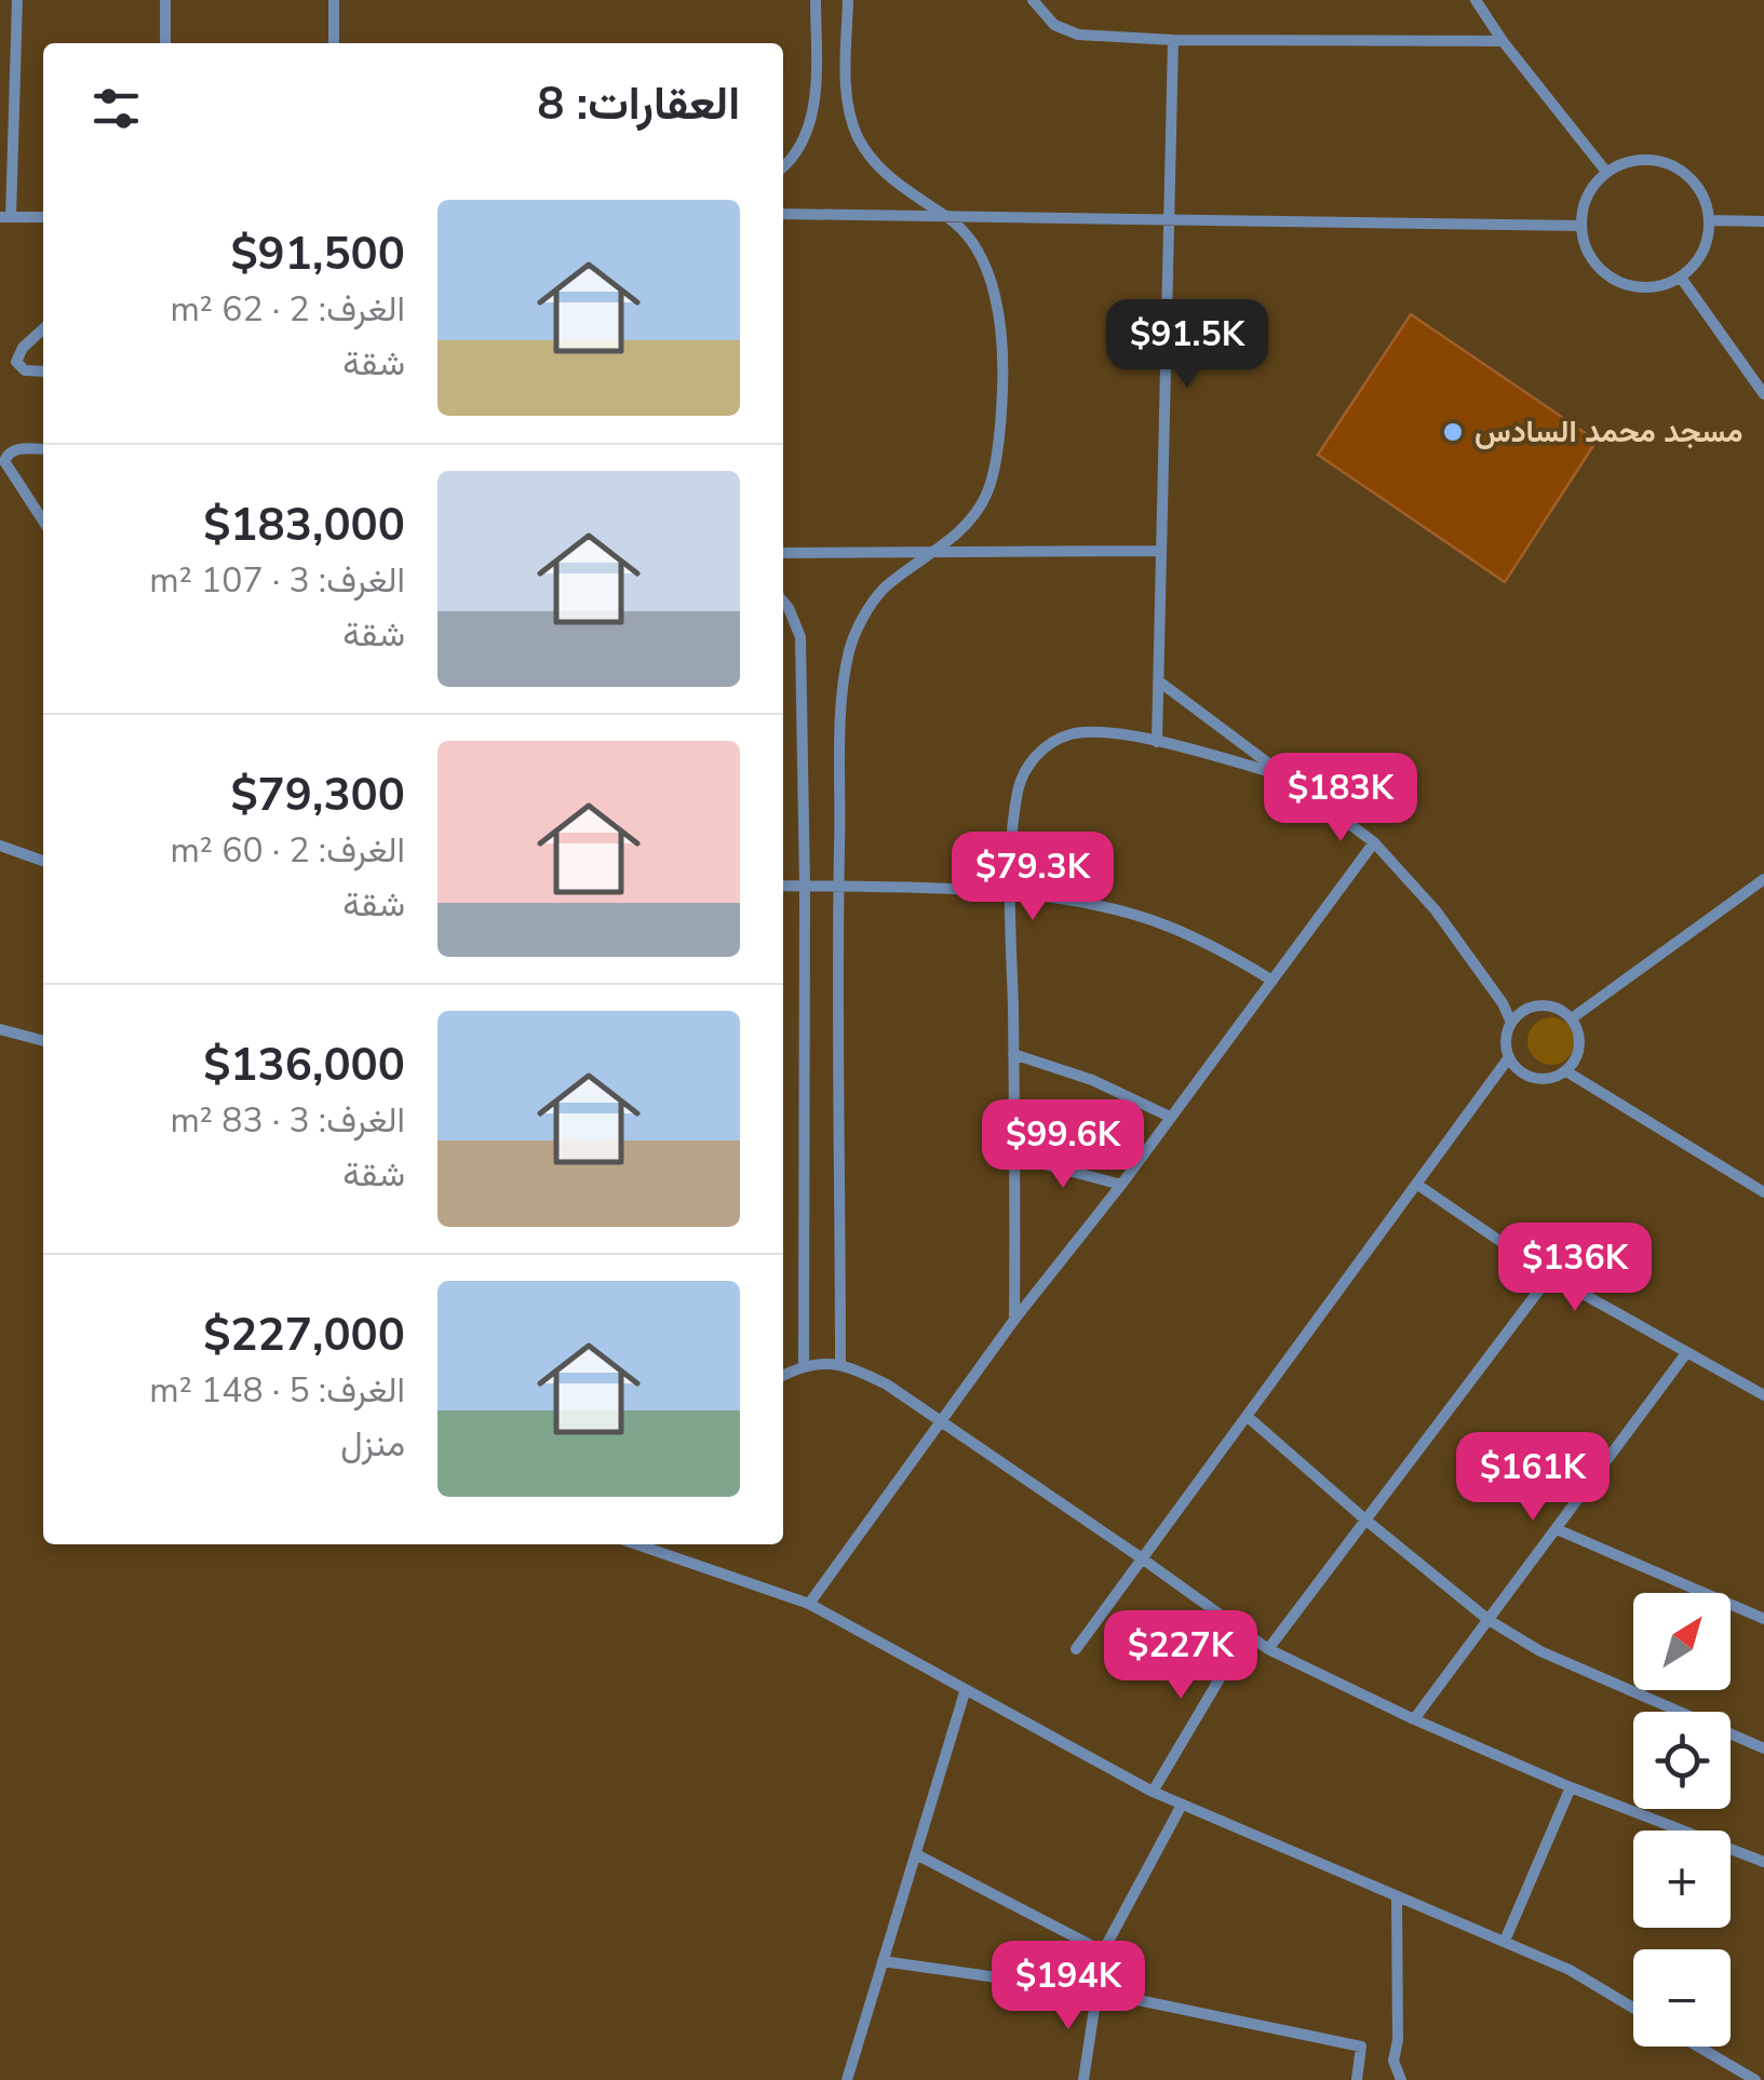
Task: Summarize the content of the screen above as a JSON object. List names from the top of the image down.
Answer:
{
  "places": ["مسجد محمد السادس"],
  "north": "top right",
  "page": {
    "heading": "العقارات: 8",
    "list": [
      {
        "name": "$91,500",
        "note": "الغرف: 2 · 62 m² · شقة"
      },
      {
        "name": "$183,000",
        "note": "الغرف: 3 · 107 m² · شقة"
      },
      {
        "name": "$79,300",
        "note": "الغرف: 2 · 60 m² · شقة"
      },
      {
        "name": "$136,000",
        "note": "الغرف: 3 · 83 m² · شقة"
      },
      {
        "name": "$227,000",
        "note": "الغرف: 5 · 148 m² · منزل"
      }
    ],
    "price": [
      "$91.5K",
      "$183K",
      "$79.3K",
      "$99.6K",
      "$136K",
      "$161K",
      "$227K",
      "$194K"
    ],
    "map_buttons": ["+", "−"]
  }
}
